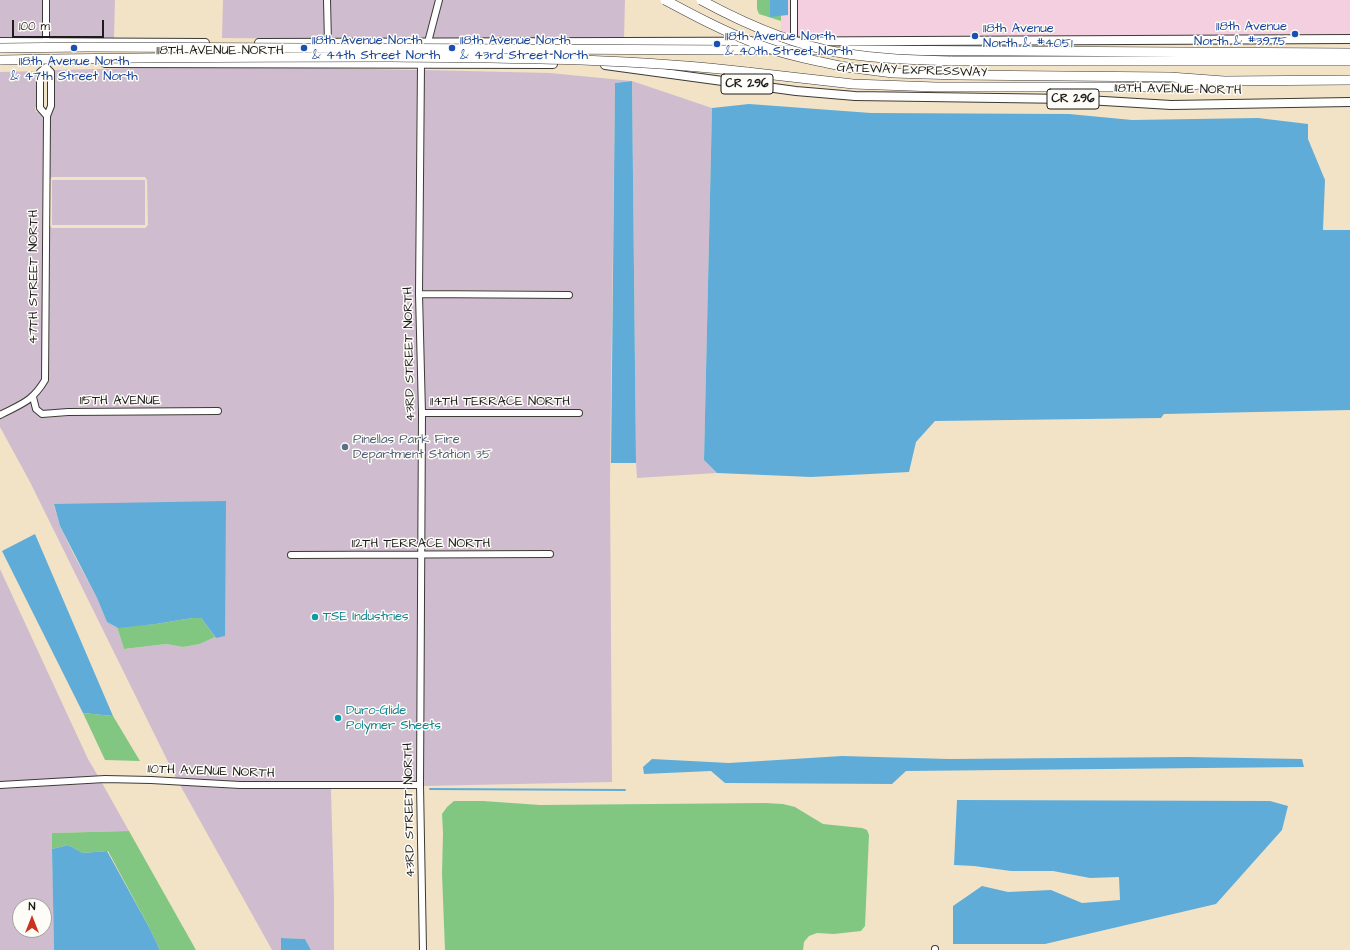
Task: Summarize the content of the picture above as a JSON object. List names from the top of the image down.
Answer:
{
  "streets": {
    "highway": ["GATEWAY EXPRESSWAY"],
    "main road": ["118TH AVENUE NORTH", "CR 296"],
    "street": [
      "47TH STREET NORTH",
      "43RD STREET NORTH",
      "115TH AVENUE",
      "114TH TERRACE NORTH",
      "112TH TERRACE NORTH",
      "110TH AVENUE NORTH"
    ]
  },
  "crossings": [
    ["118TH AVENUE NORTH", "47TH STREET NORTH"],
    ["118TH AVENUE NORTH", "43RD STREET NORTH"],
    ["47TH STREET NORTH", "115TH AVENUE"],
    ["43RD STREET NORTH", "114TH TERRACE NORTH"],
    ["43RD STREET NORTH", "112TH TERRACE NORTH"],
    ["43RD STREET NORTH", "110TH AVENUE NORTH"]
  ],
  "places": [
    "118th Avenue North & #3975",
    "118th Avenue North & #4051",
    "118th Avenue North & 40th Street North",
    "118th Avenue North & 47th Street North",
    "118th Avenue North & 44th Street North",
    "118th Avenue North & 43rd Street North",
    "Pinellas Park Fire Department Station 35",
    "TSE Industries",
    "Duro-Glide Polymer Sheets"
  ],
  "scale_bar": "100 m",
  "north": "top"
}
